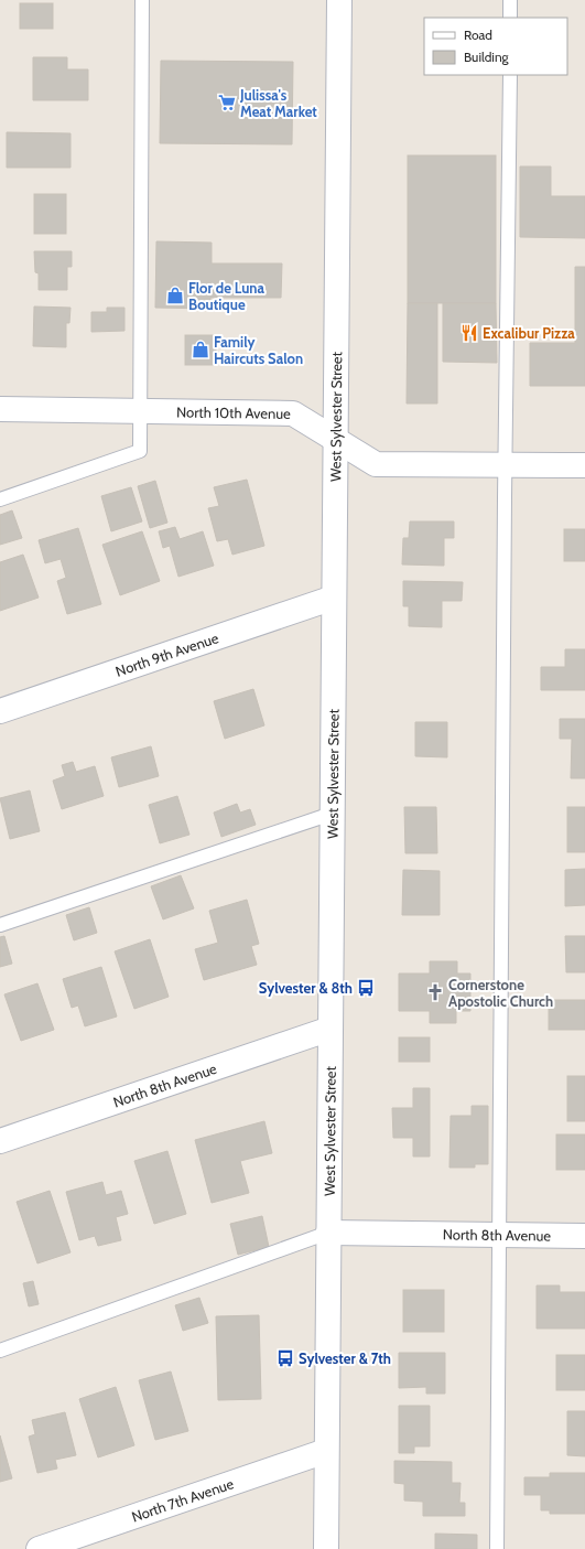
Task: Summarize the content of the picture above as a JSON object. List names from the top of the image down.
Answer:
{
  "streets": {
    "street": [
      "North 10th Avenue",
      "West Sylvester Street",
      "North 9th Avenue",
      "North 8th Avenue",
      "North 7th Avenue"
    ]
  },
  "crossings": [
    ["North 10th Avenue", "West Sylvester Street"],
    ["West Sylvester Street", "North 9th Avenue"],
    ["West Sylvester Street", "North 8th Avenue"],
    ["West Sylvester Street", "North 7th Avenue"]
  ],
  "places": {
    "supermarket": ["Julissa's Meat Market"],
    "shop": ["Flor de Luna Boutique", "Family Haircuts Salon"],
    "restaurant": ["Excalibur Pizza"],
    "bus stop": ["Sylvester & 8th", "Sylvester & 7th"],
    "church": ["Cornerstone Apostolic Church"]
  },
  "legend": ["Road", "Building"]
}
